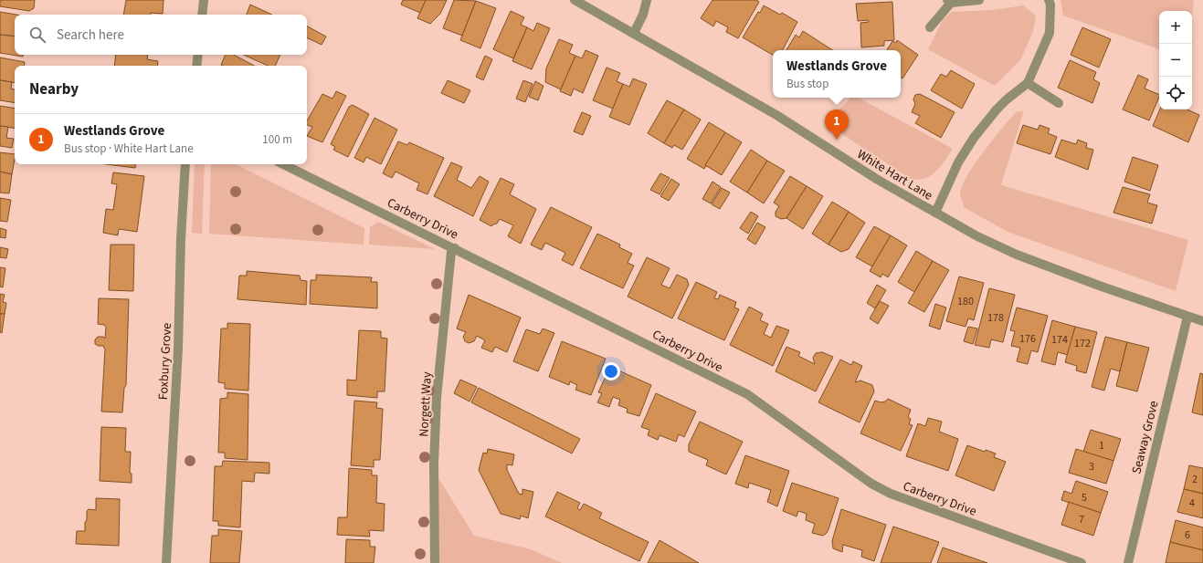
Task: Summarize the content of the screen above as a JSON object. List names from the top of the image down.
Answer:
{
  "streets": {
    "street": [
      "White Hart Lane",
      "Carberry Drive",
      "Foxbury Grove",
      "Norgett Way",
      "Seaway Grove"
    ]
  },
  "crossings": [
    ["White Hart Lane", "Seaway Grove"],
    ["Carberry Drive", "Norgett Way"]
  ],
  "house_numbers": [
    "180",
    "178",
    "176",
    "174",
    "172",
    "1",
    "3",
    "2",
    "5",
    "4",
    "7",
    "6"
  ],
  "page": {
    "map_buttons": ["+", "−"],
    "search": "Search here",
    "popup": ["Westlands Grove", "Bus stop"],
    "heading": "Nearby",
    "pins": "1",
    "list": [
      {
        "mark": "1",
        "name": "Westlands Grove",
        "note": "Bus stop · White Hart Lane",
        "value": "100 m"
      }
    ]
  }
}
